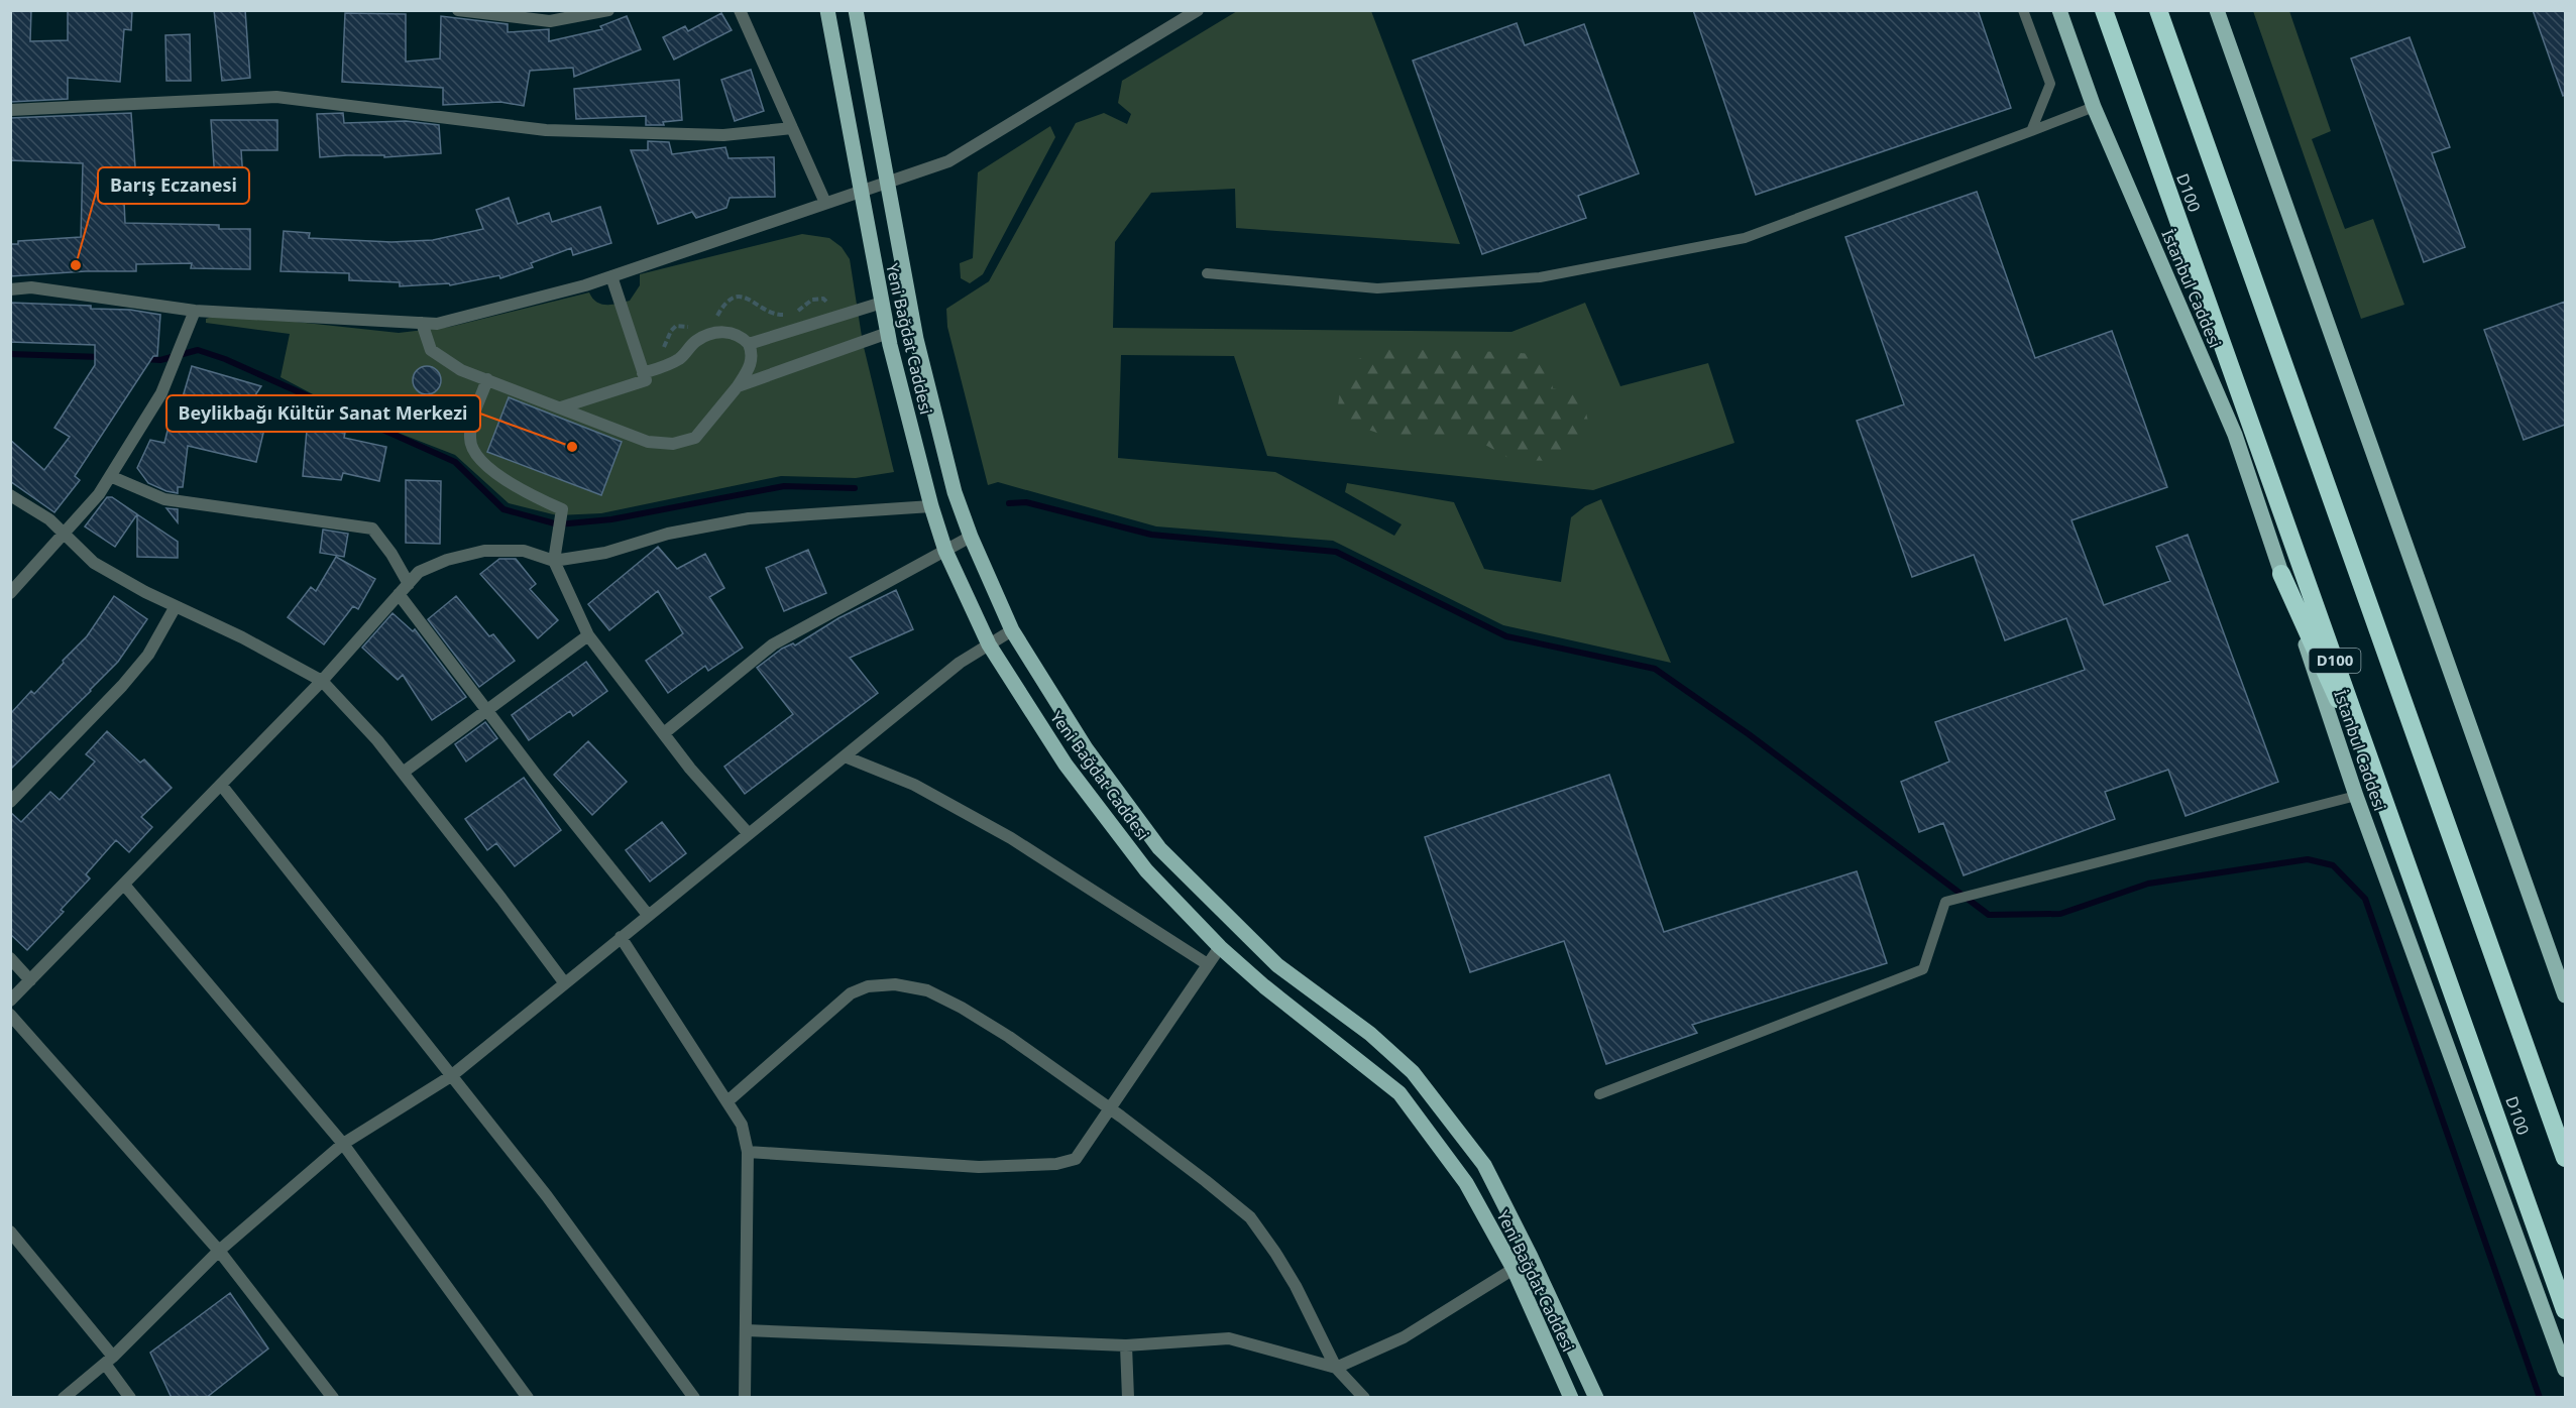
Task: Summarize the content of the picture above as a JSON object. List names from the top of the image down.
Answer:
{
  "streets": {
    "highway": ["D100"],
    "main road": ["İstanbul Caddesi", "Yeni Bağdat Caddesi"]
  },
  "places": ["Barış Eczanesi", "Beylikbağı Kültür Sanat Merkezi"]
}
